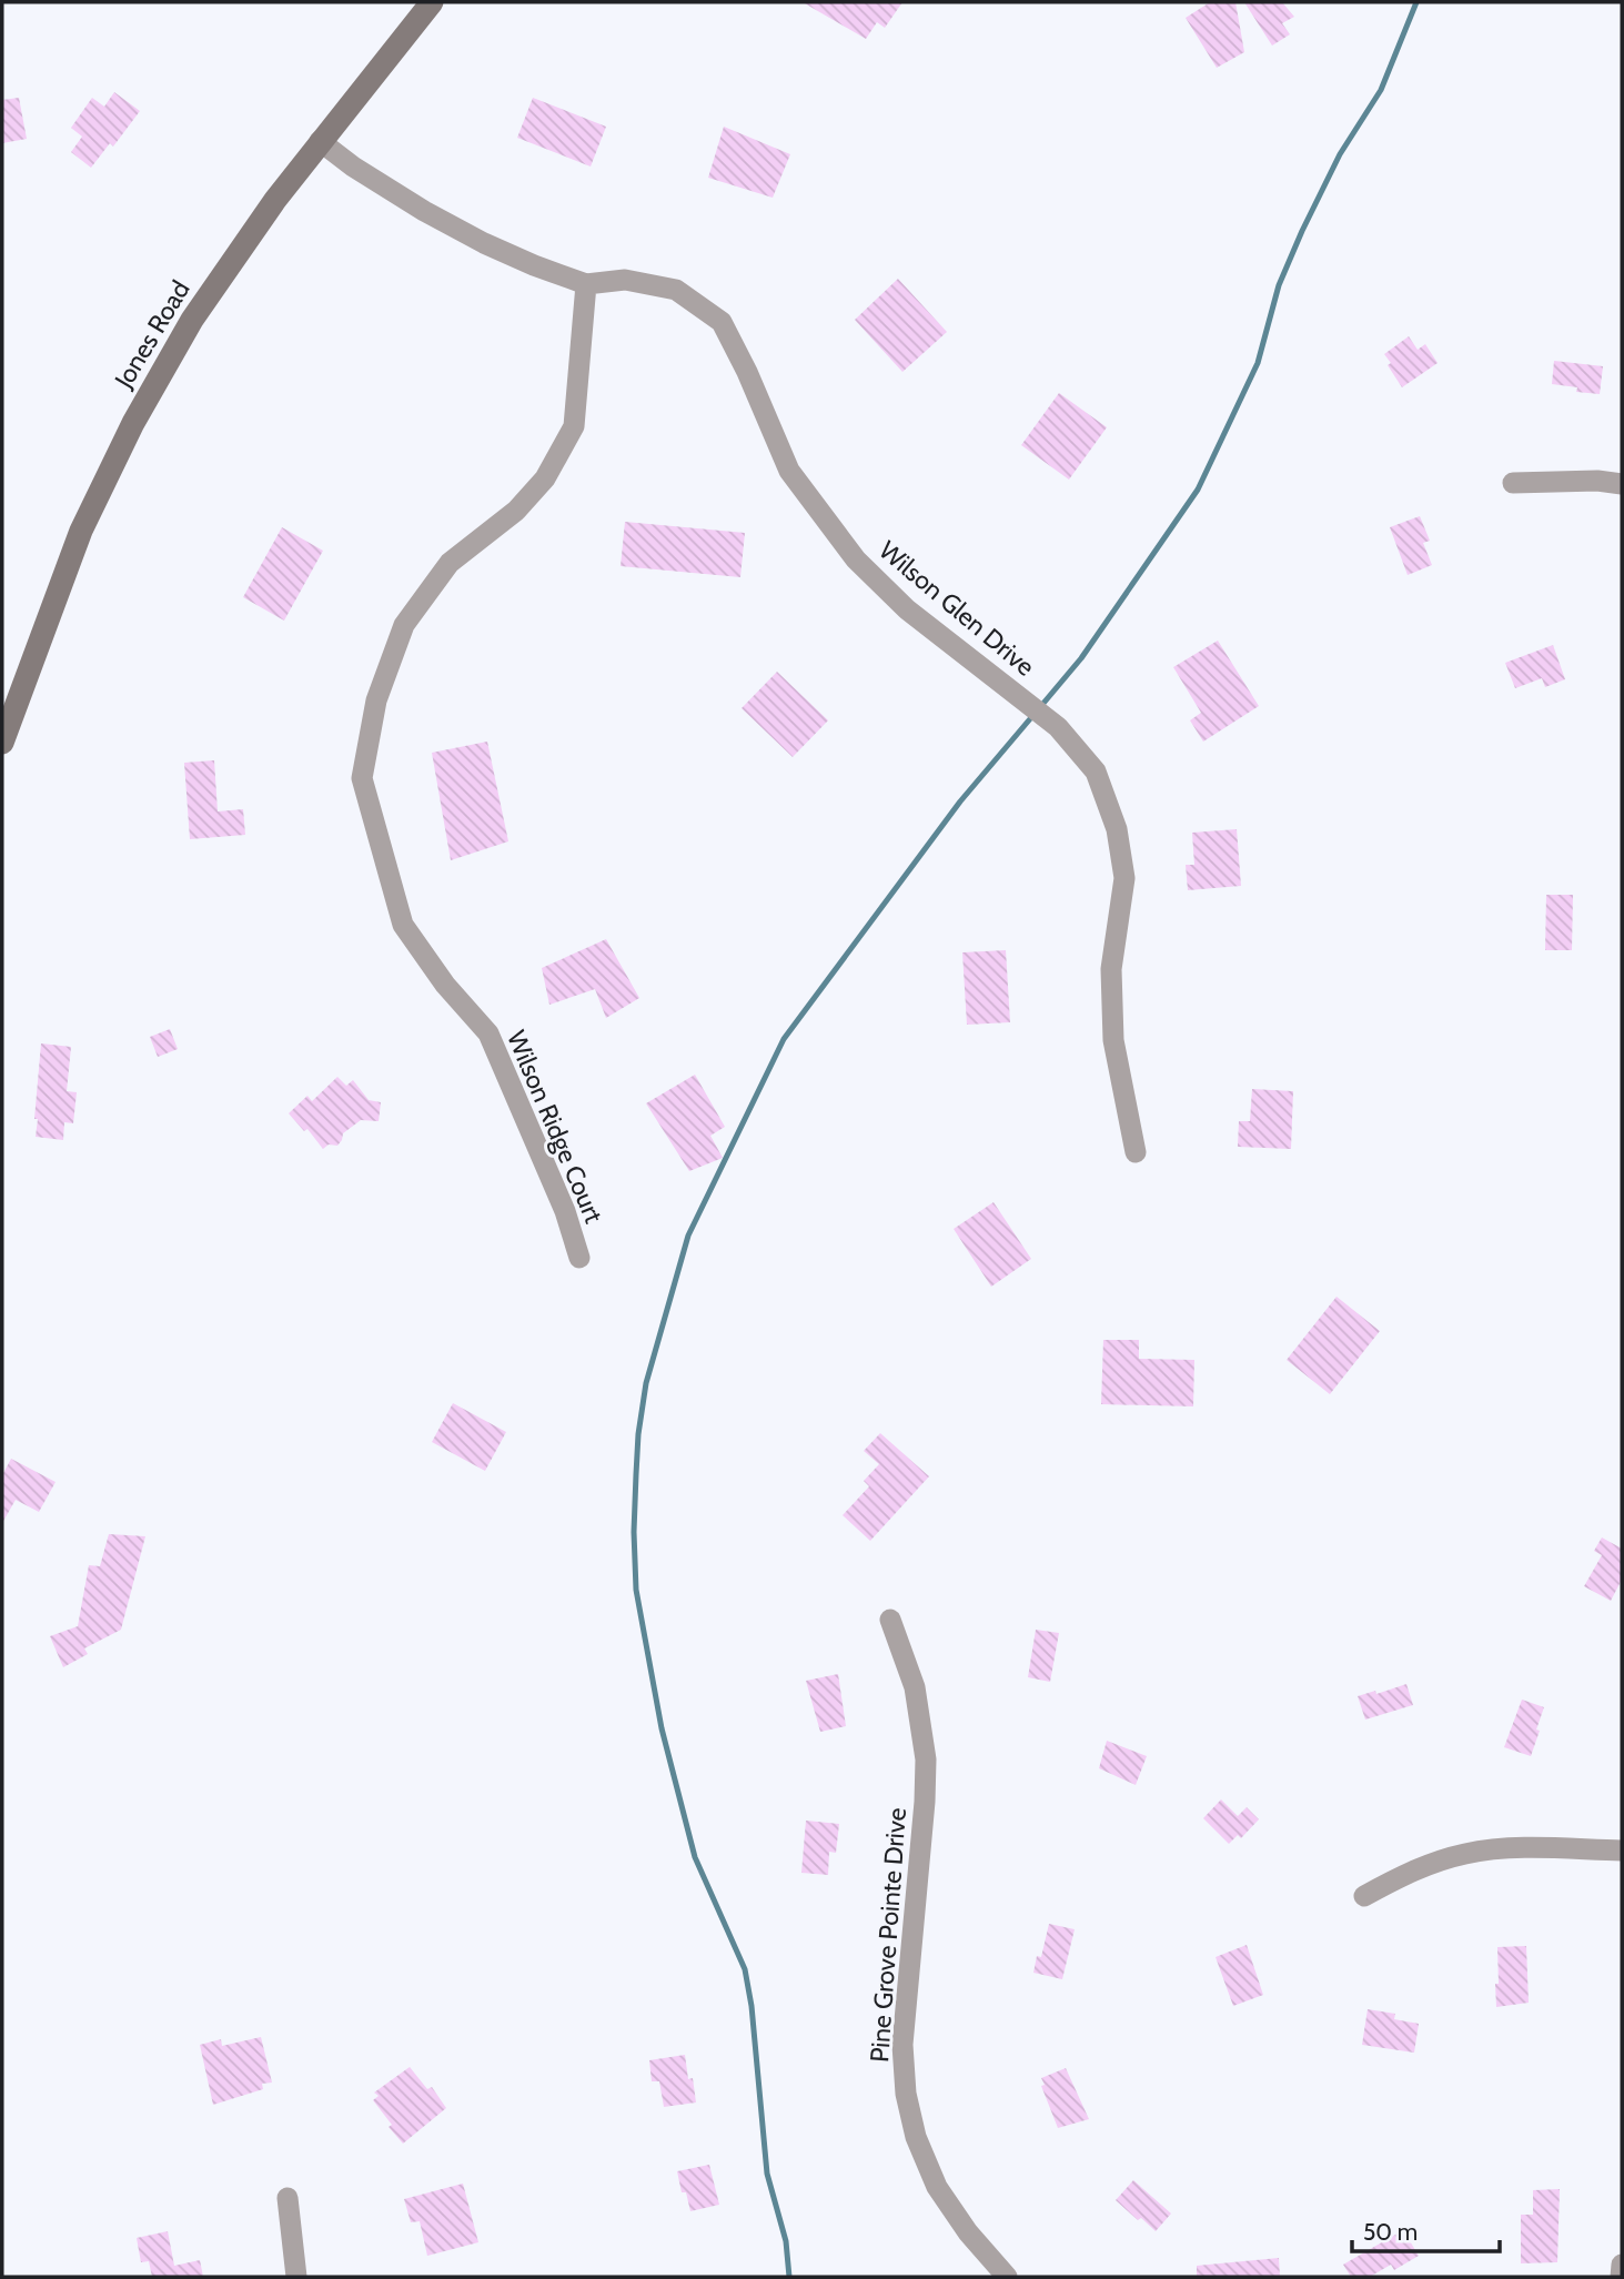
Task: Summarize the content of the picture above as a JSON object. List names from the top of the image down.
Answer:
{
  "streets": {
    "street": [
      "Jones Road",
      "Wilson Glen Drive",
      "Wilson Ridge Court",
      "Pine Grove Pointe Drive"
    ]
  },
  "crossings": [
    ["Jones Road", "Wilson Glen Drive"],
    ["Wilson Glen Drive", "Wilson Ridge Court"]
  ],
  "scale_bar": "50 m"
}
